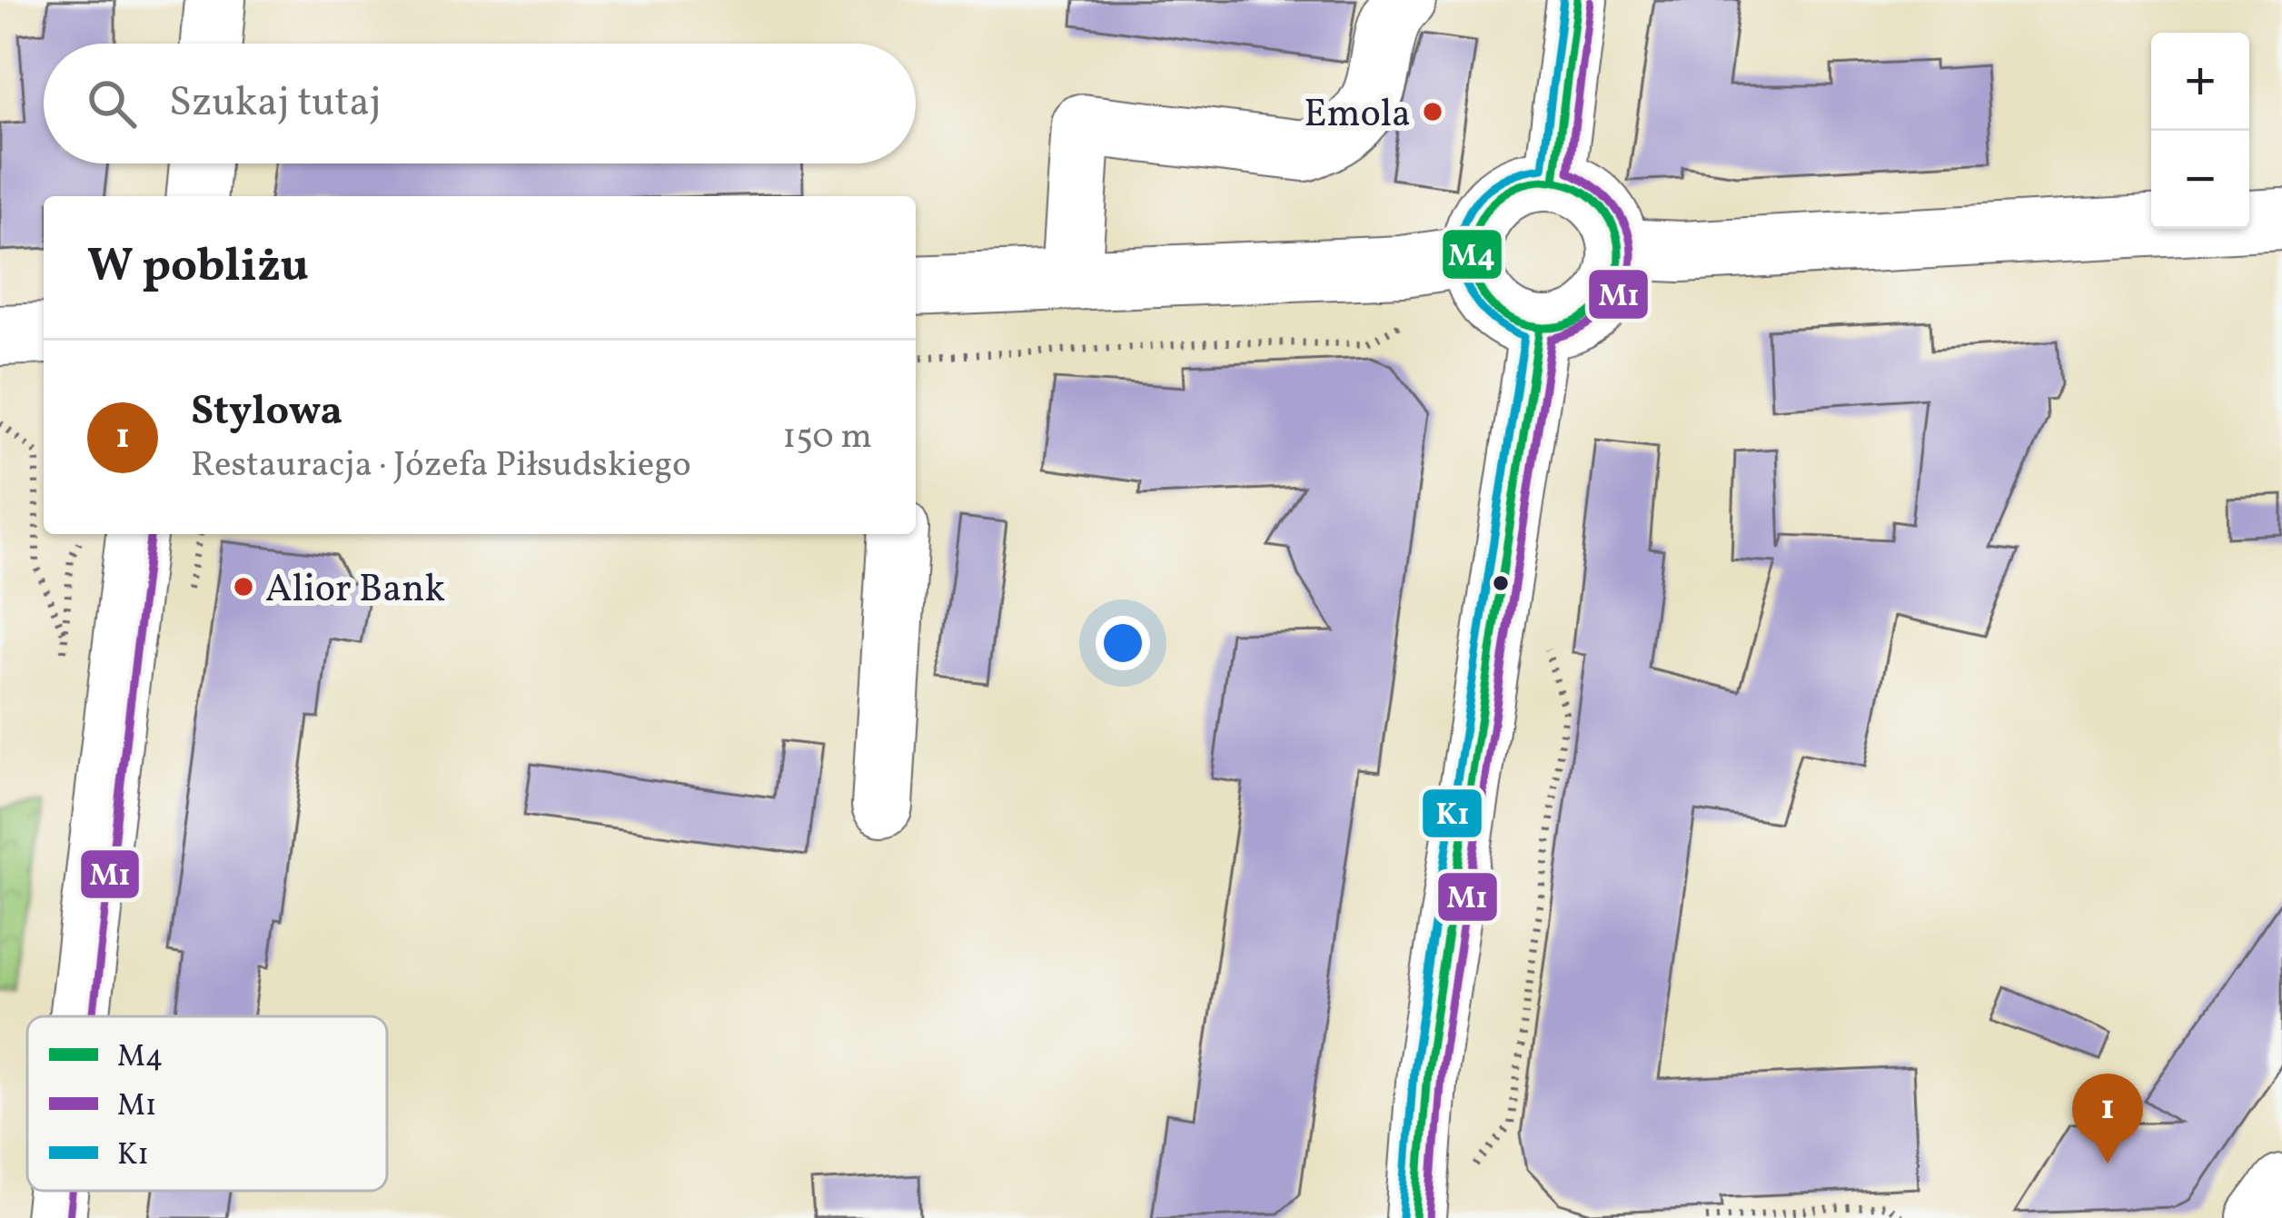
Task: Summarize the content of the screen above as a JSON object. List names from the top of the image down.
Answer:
{
  "places": ["Emola", "Alior Bank"],
  "lines": ["transit line M4", "transit line K1", "transit line M1"],
  "legend": ["M4", "M1", "K1"],
  "page": {
    "map_buttons": ["+", "−"],
    "search": "Szukaj tutaj",
    "heading": "W pobliżu",
    "list": [
      {
        "mark": "1",
        "name": "Stylowa",
        "note": "Restauracja · Józefa Piłsudskiego",
        "value": "150 m"
      }
    ],
    "pins": "1"
  }
}
